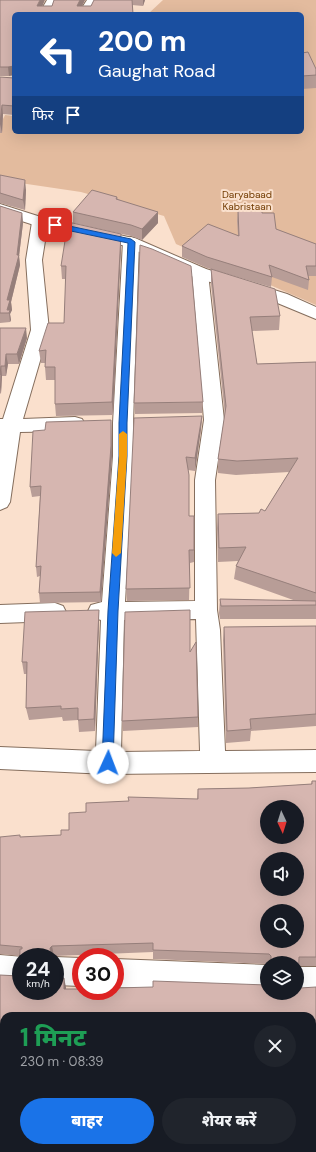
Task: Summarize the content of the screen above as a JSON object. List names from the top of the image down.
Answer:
{
  "parks": ["Daryabaad Kabristaan"],
  "north": "bottom",
  "page": {
    "turn": ["200 m", "Gaughat Road"],
    "then": "फिर",
    "speed": "24 km/h",
    "limit": "30",
    "heading": ["1 मिनट", "230 m · 08:39"],
    "buttons": ["बाहर", "शेयर करें"]
  }
}
